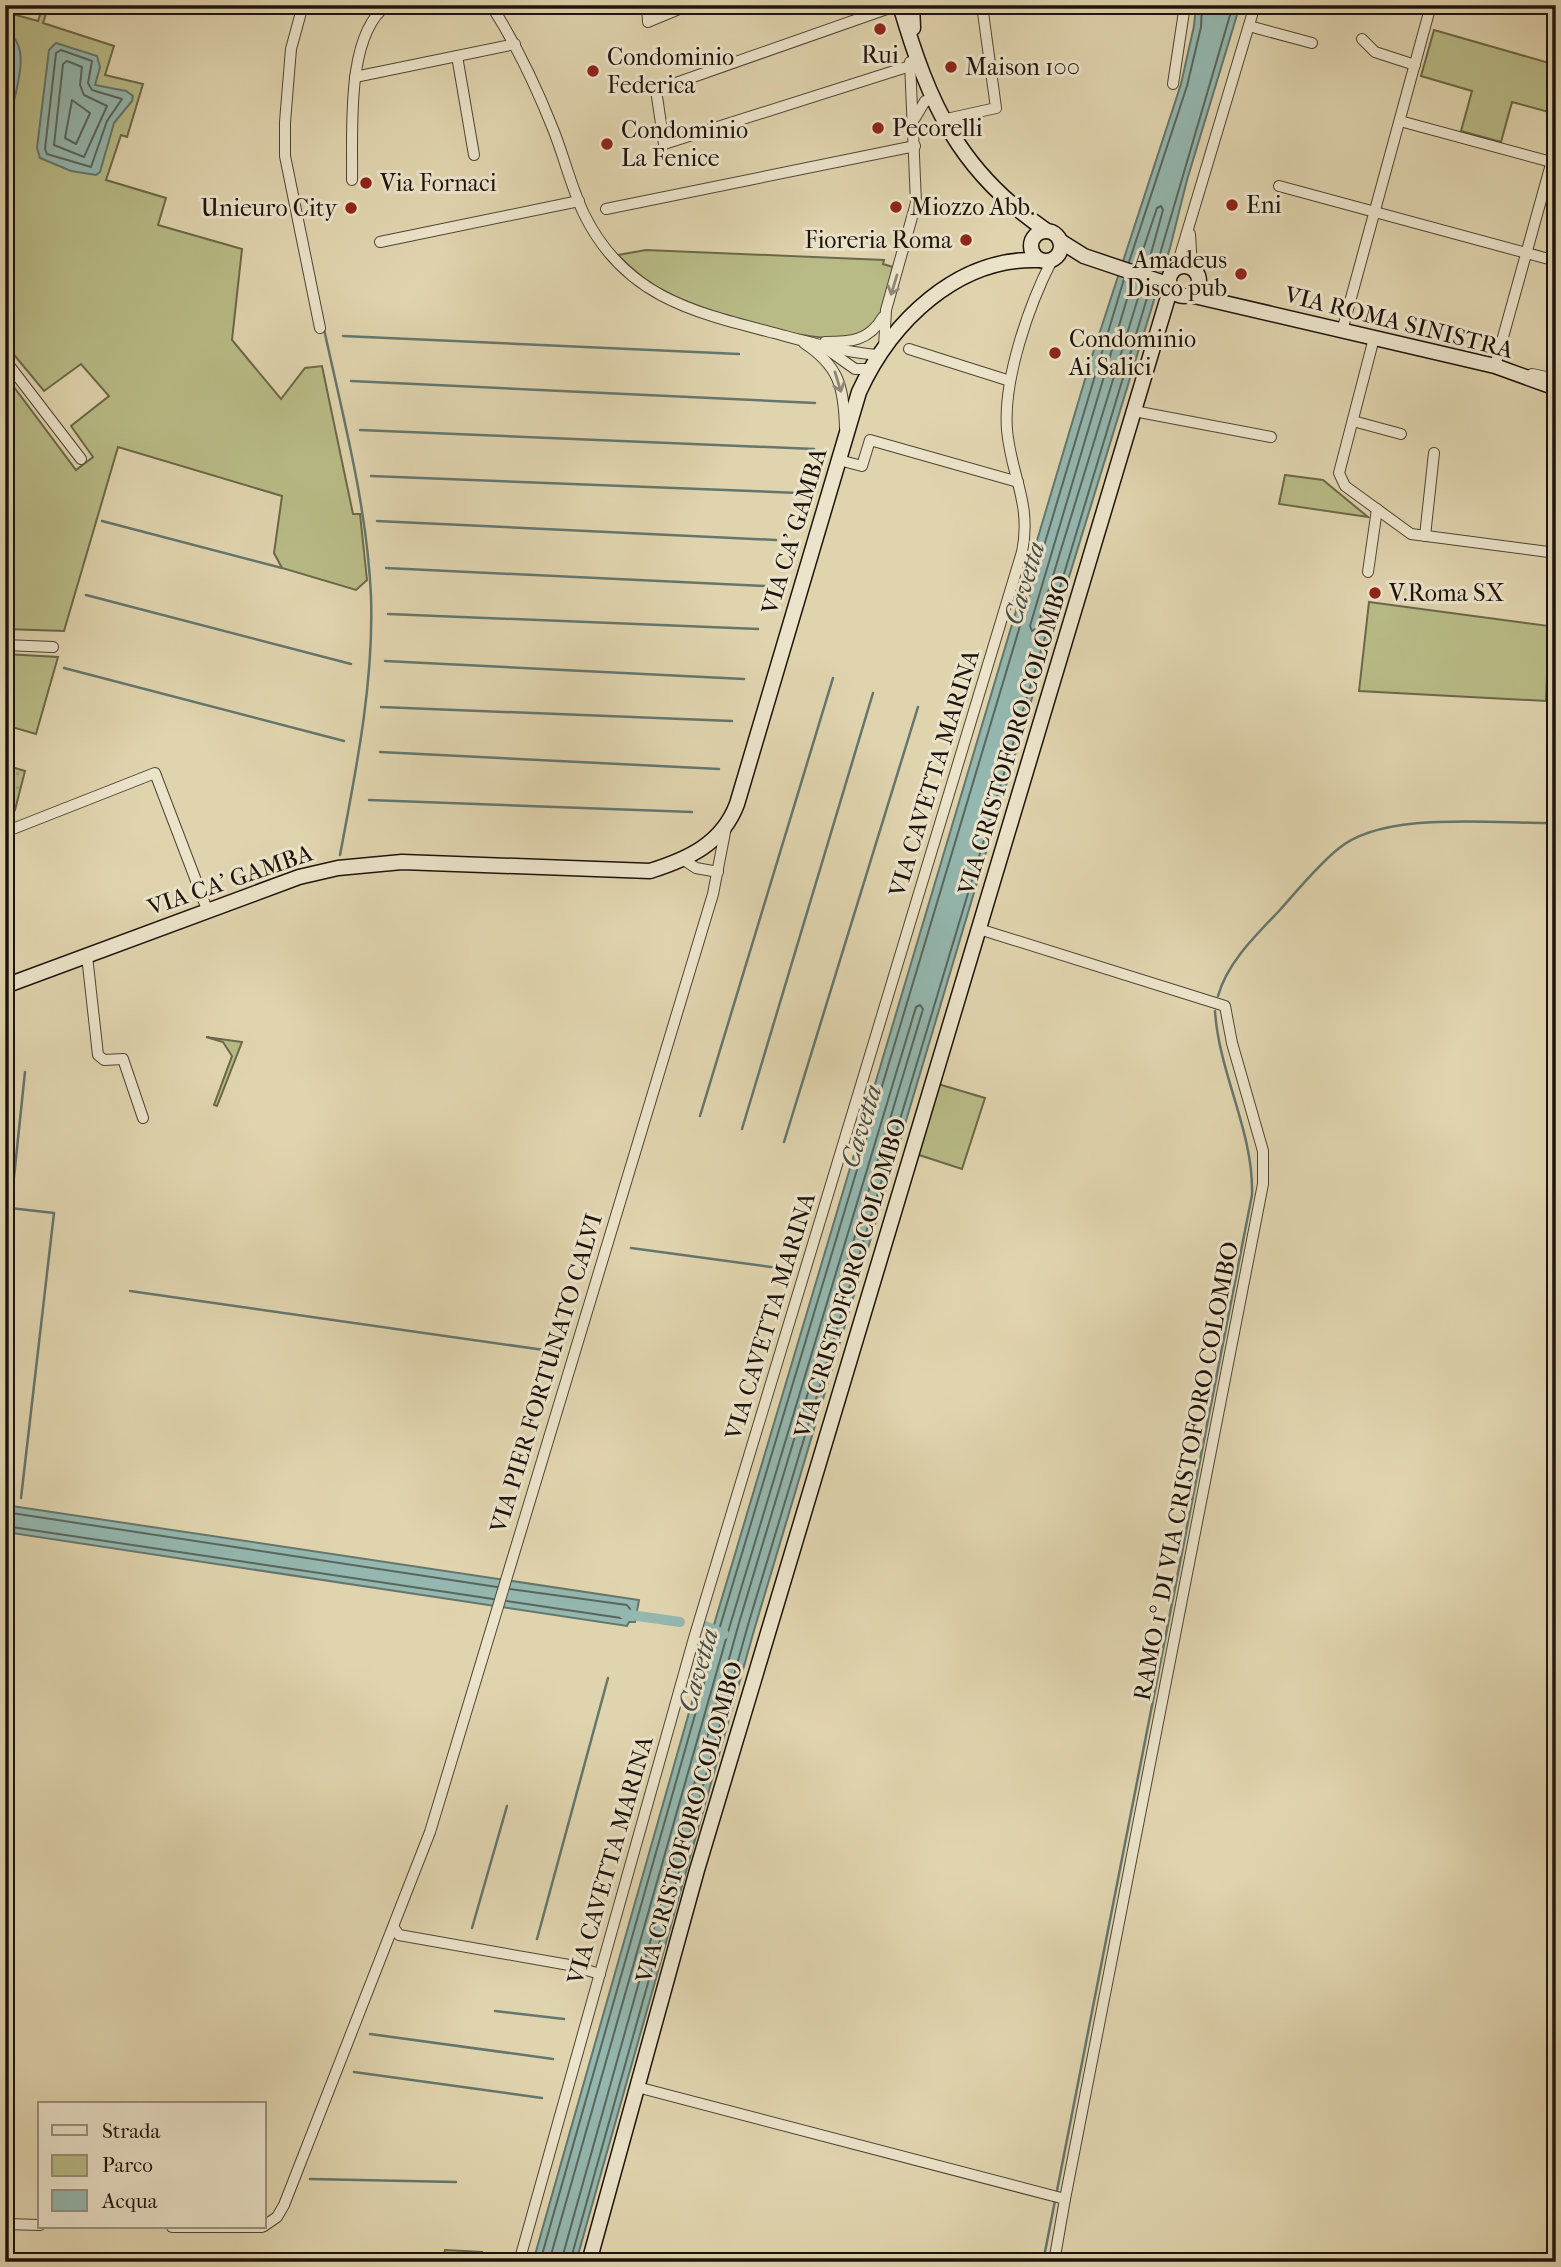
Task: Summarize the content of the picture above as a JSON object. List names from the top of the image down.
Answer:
{
  "streets": {
    "street": [
      "VIA ROMA SINISTRA",
      "VIA CA' GAMBA",
      "VIA CRISTOFORO COLOMBO",
      "VIA CAVETTA MARINA",
      "VIA PIER FORTUNATO CALVI",
      "RAMO 1° DI VIA CRISTOFORO COLOMBO"
    ]
  },
  "crossings": [
    ["VIA ROMA SINISTRA", "VIA CA' GAMBA"],
    ["VIA ROMA SINISTRA", "VIA CRISTOFORO COLOMBO"],
    ["VIA CA' GAMBA", "VIA CAVETTA MARINA"],
    ["VIA CA' GAMBA", "VIA PIER FORTUNATO CALVI"],
    ["VIA CRISTOFORO COLOMBO", "RAMO 1° DI VIA CRISTOFORO COLOMBO"]
  ],
  "water": ["Cavetta"],
  "places": [
    "Rui",
    "Maison 100",
    "Condominio Federica",
    "Pecorelli",
    "Condominio La Fenice",
    "Via Fornaci",
    "Eni",
    "Miozzo Abb.",
    "Unieuro City",
    "Fioreria Roma",
    "Amadeus Disco pub",
    "Condominio Ai Salici",
    "V.Roma SX"
  ],
  "legend": ["Strada", "Parco", "Acqua"]
}
